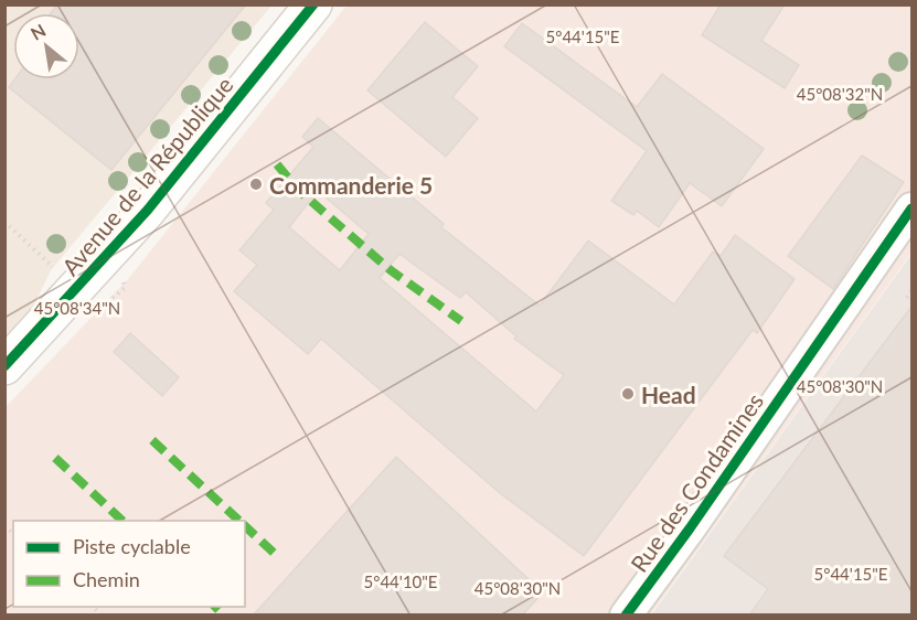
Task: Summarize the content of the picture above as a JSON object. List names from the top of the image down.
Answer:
{
  "streets": {
    "street": ["Avenue de la République", "Rue des Condamines"]
  },
  "places": ["Commanderie 5", "Head"],
  "legend": ["Piste cyclable", "Chemin"],
  "north": "top left",
  "coordinates": [
    "5°44'15\"E",
    "45°08'32\"N",
    "45°08'34\"N",
    "45°08'30\"N",
    "5°44'10\"E"
  ]
}
